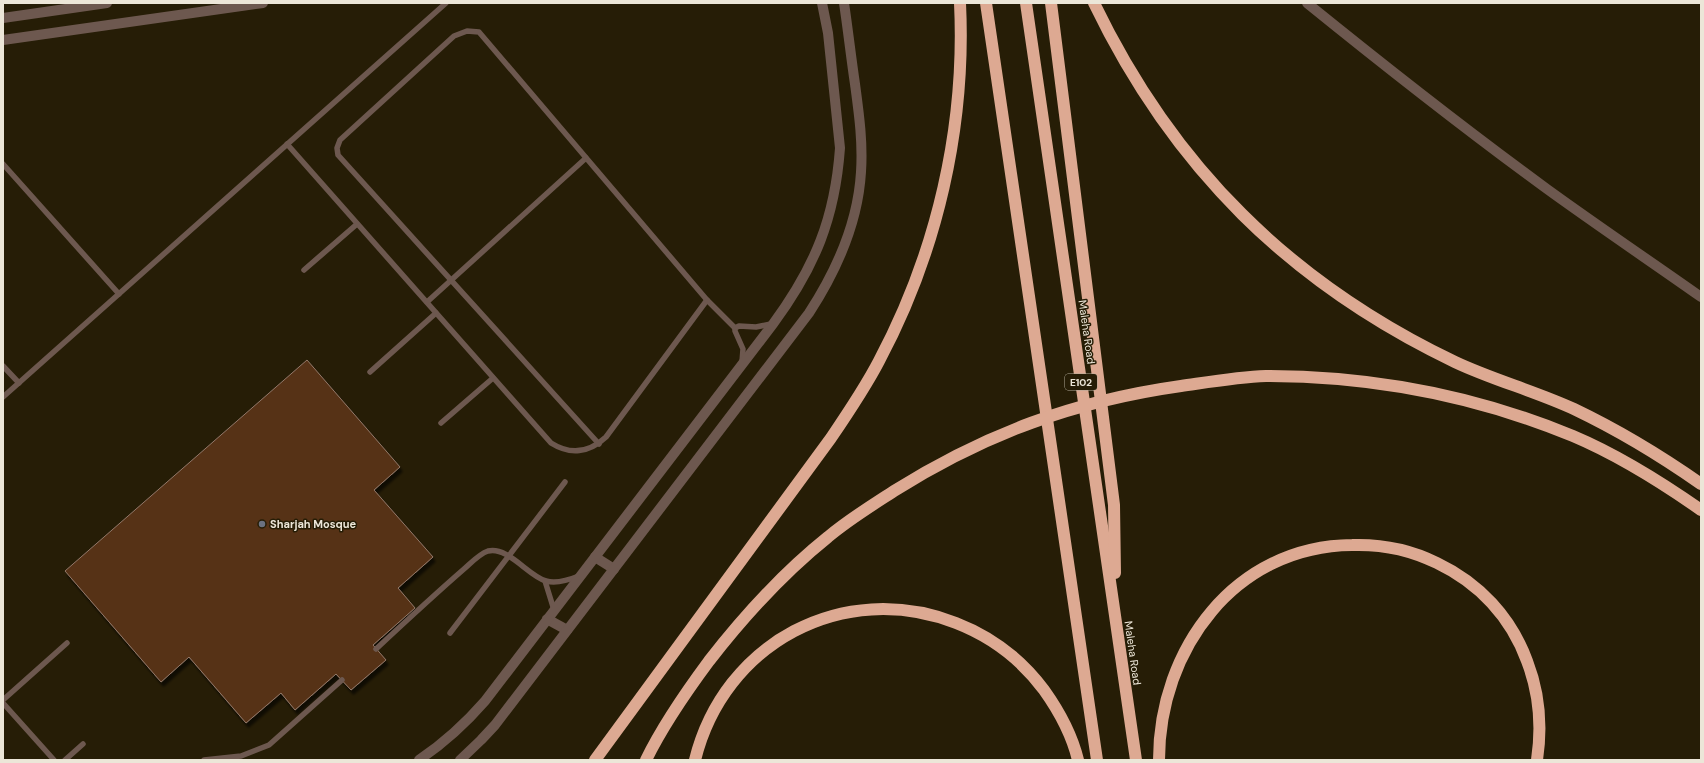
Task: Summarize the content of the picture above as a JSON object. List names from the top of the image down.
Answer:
{
  "streets": {
    "highway": ["Maleha Road", "E102"]
  },
  "places": ["Sharjah Mosque"]
}
